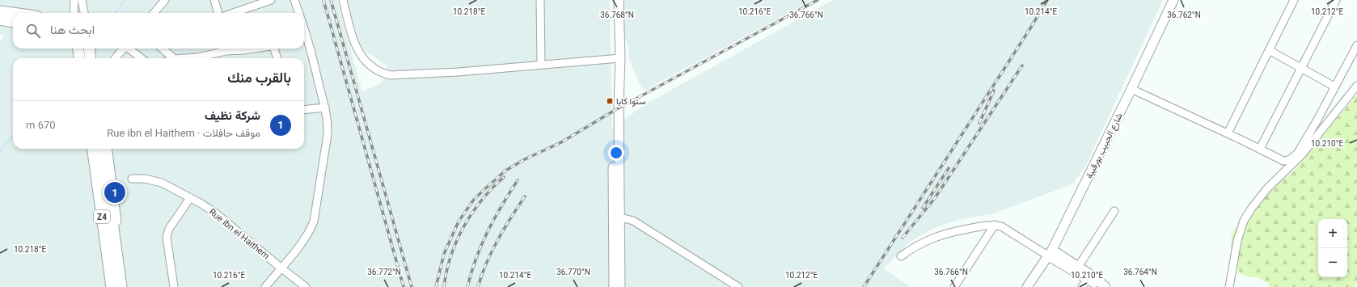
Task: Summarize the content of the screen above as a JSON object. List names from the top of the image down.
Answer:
{
  "streets": {
    "highway": ["Z4"],
    "main road": ["شارع الحبيب بورقيبة"],
    "street": ["Rue ibn el Haithem"]
  },
  "places": {
    "transit": ["ستوا كابا"]
  },
  "page": {
    "search": "ابحث هنا",
    "heading": "بالقرب منك",
    "list": [
      {
        "mark": "1",
        "name": "شركة نظيف",
        "note": "موقف حافلات · Rue ibn el Haithem",
        "value": "670 m"
      }
    ],
    "pins": "1",
    "map_buttons": ["+", "−"]
  },
  "coordinates": [
    "10.218°E",
    "10.216°E",
    "10.214°E",
    "10.212°E",
    "36.766°N",
    "36.768°N",
    "36.762°N",
    "10.210°E",
    "36.772°N",
    "36.770°N",
    "36.764°N"
  ]
}
